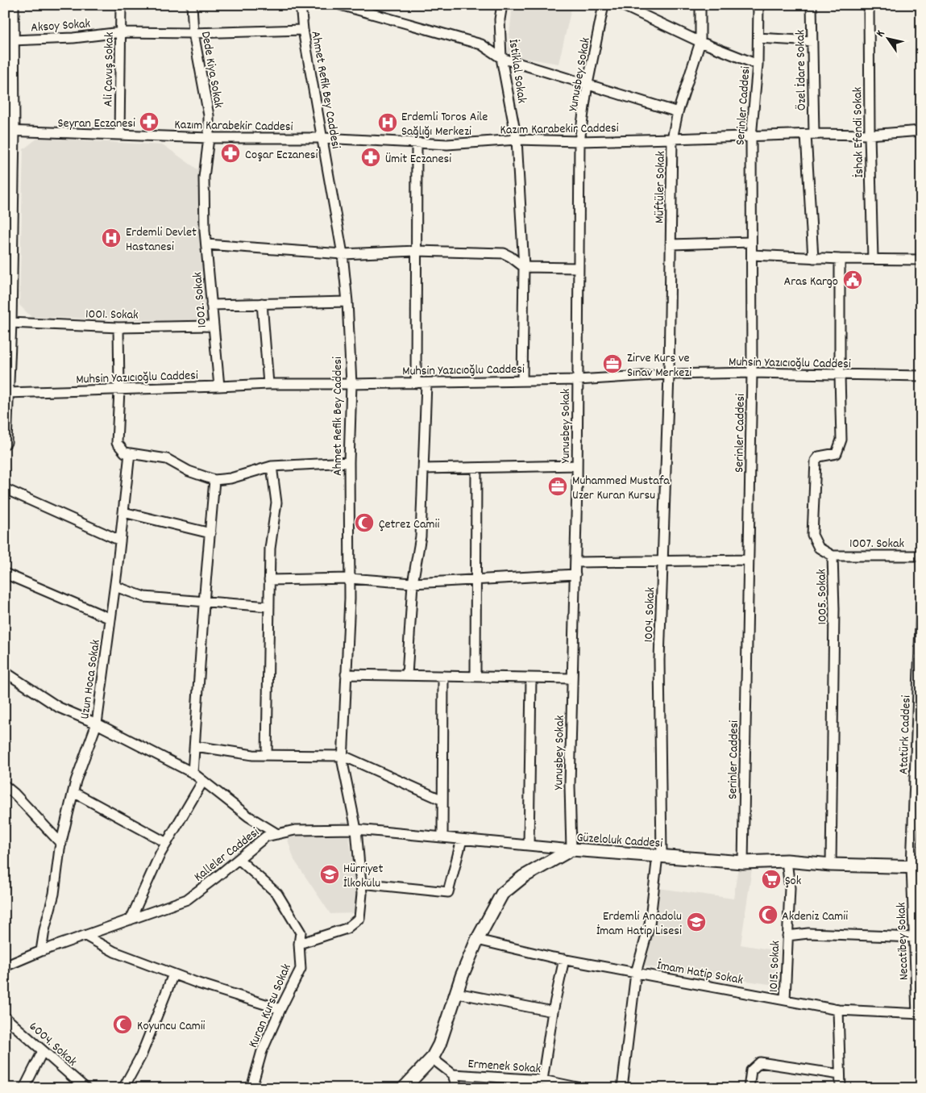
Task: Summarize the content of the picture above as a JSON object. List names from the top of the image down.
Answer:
{
  "streets": {
    "main road": ["Güzeloluk Caddesi"],
    "street": [
      "Aksoy Sokak",
      "Ali Çavuş Sokak",
      "Dede Kiya Sokak",
      "Özel İdare Sokak",
      "İstiklal Sokak",
      "Yunusbey Sokak",
      "Ahmet Refik Bey Caddesi",
      "Serinler Caddesi",
      "Kazım Karabekir Caddesi",
      "İshak Efendi Sokak",
      "Müftüler Sokak",
      "1002. Sokak",
      "1001. Sokak",
      "Muhsin Yazıcıoğlu Caddesi",
      "1007. Sokak",
      "1005. Sokak",
      "1004. Sokak",
      "Uzun Hoca Sokak",
      "Atatürk Caddesi",
      "Kalleler Caddesi",
      "Necatibey Sokak",
      "1015. Sokak",
      "İmam Hatip Sokak",
      "Kuran Kursu Sokak",
      "6004. Sokak",
      "Ermenek Sokak"
    ]
  },
  "crossings": [
    ["Aksoy Sokak", "Ali Çavuş Sokak"],
    ["Aksoy Sokak", "Dede Kiya Sokak"],
    ["Aksoy Sokak", "Ahmet Refik Bey Caddesi"],
    ["Ali Çavuş Sokak", "Kazım Karabekir Caddesi"],
    ["Dede Kiya Sokak", "Kazım Karabekir Caddesi"],
    ["Dede Kiya Sokak", "1002. Sokak"],
    ["Özel İdare Sokak", "Kazım Karabekir Caddesi"],
    ["İstiklal Sokak", "Kazım Karabekir Caddesi"],
    ["İstiklal Sokak", "Muhsin Yazıcıoğlu Caddesi"],
    ["Yunusbey Sokak", "Kazım Karabekir Caddesi"],
    ["Yunusbey Sokak", "Muhsin Yazıcıoğlu Caddesi"],
    ["Yunusbey Sokak", "Güzeloluk Caddesi"],
    ["Yunusbey Sokak", "Kalleler Caddesi"],
    ["Ahmet Refik Bey Caddesi", "Kazım Karabekir Caddesi"],
    ["Ahmet Refik Bey Caddesi", "Muhsin Yazıcıoğlu Caddesi"],
    ["Ahmet Refik Bey Caddesi", "Kalleler Caddesi"],
    ["Ahmet Refik Bey Caddesi", "Kuran Kursu Sokak"],
    ["Serinler Caddesi", "Kazım Karabekir Caddesi"],
    ["Serinler Caddesi", "Muhsin Yazıcıoğlu Caddesi"],
    ["Serinler Caddesi", "Güzeloluk Caddesi"],
    ["Kazım Karabekir Caddesi", "İshak Efendi Sokak"],
    ["Kazım Karabekir Caddesi", "Müftüler Sokak"],
    ["Kazım Karabekir Caddesi", "1002. Sokak"],
    ["Müftüler Sokak", "Muhsin Yazıcıoğlu Caddesi"],
    ["Müftüler Sokak", "1004. Sokak"],
    ["1002. Sokak", "1001. Sokak"],
    ["1002. Sokak", "Muhsin Yazıcıoğlu Caddesi"],
    ["Muhsin Yazıcıoğlu Caddesi", "1005. Sokak"],
    ["Muhsin Yazıcıoğlu Caddesi", "1004. Sokak"],
    ["1007. Sokak", "1005. Sokak"],
    ["1005. Sokak", "Güzeloluk Caddesi"],
    ["1004. Sokak", "Güzeloluk Caddesi"],
    ["1004. Sokak", "İmam Hatip Sokak"],
    ["Uzun Hoca Sokak", "Kalleler Caddesi"],
    ["Atatürk Caddesi", "Güzeloluk Caddesi"],
    ["Atatürk Caddesi", "Necatibey Sokak"],
    ["Güzeloluk Caddesi", "Kalleler Caddesi"],
    ["Güzeloluk Caddesi", "Necatibey Sokak"],
    ["Güzeloluk Caddesi", "1015. Sokak"],
    ["Güzeloluk Caddesi", "İmam Hatip Sokak"],
    ["Güzeloluk Caddesi", "Ermenek Sokak"],
    ["Kalleler Caddesi", "Kuran Kursu Sokak"],
    ["Necatibey Sokak", "İmam Hatip Sokak"],
    ["1015. Sokak", "İmam Hatip Sokak"]
  ],
  "places": {
    "pharmacy": ["Seyran Eczanesi", "Coşar Eczanesi", "Ümit Eczanesi"],
    "hospital": ["Erdemli Toros Aile Sağlığı Merkezi", "Erdemli Devlet Hastanesi"],
    "public building": ["Aras Kargo"],
    "office": ["Zirve Kurs ve Sınav Merkezi", "Muhammed Mustafa Uzer Kuran Kursu"],
    "mosque": ["Çetrez Camii", "Akdeniz Camii", "Koyuncu Camii"],
    "school or university": ["Hürriyet İlkokulu", "Erdemli Anadolu İmam Hatip Lisesi"],
    "supermarket": ["Şok"]
  },
  "north": "top left"
}
